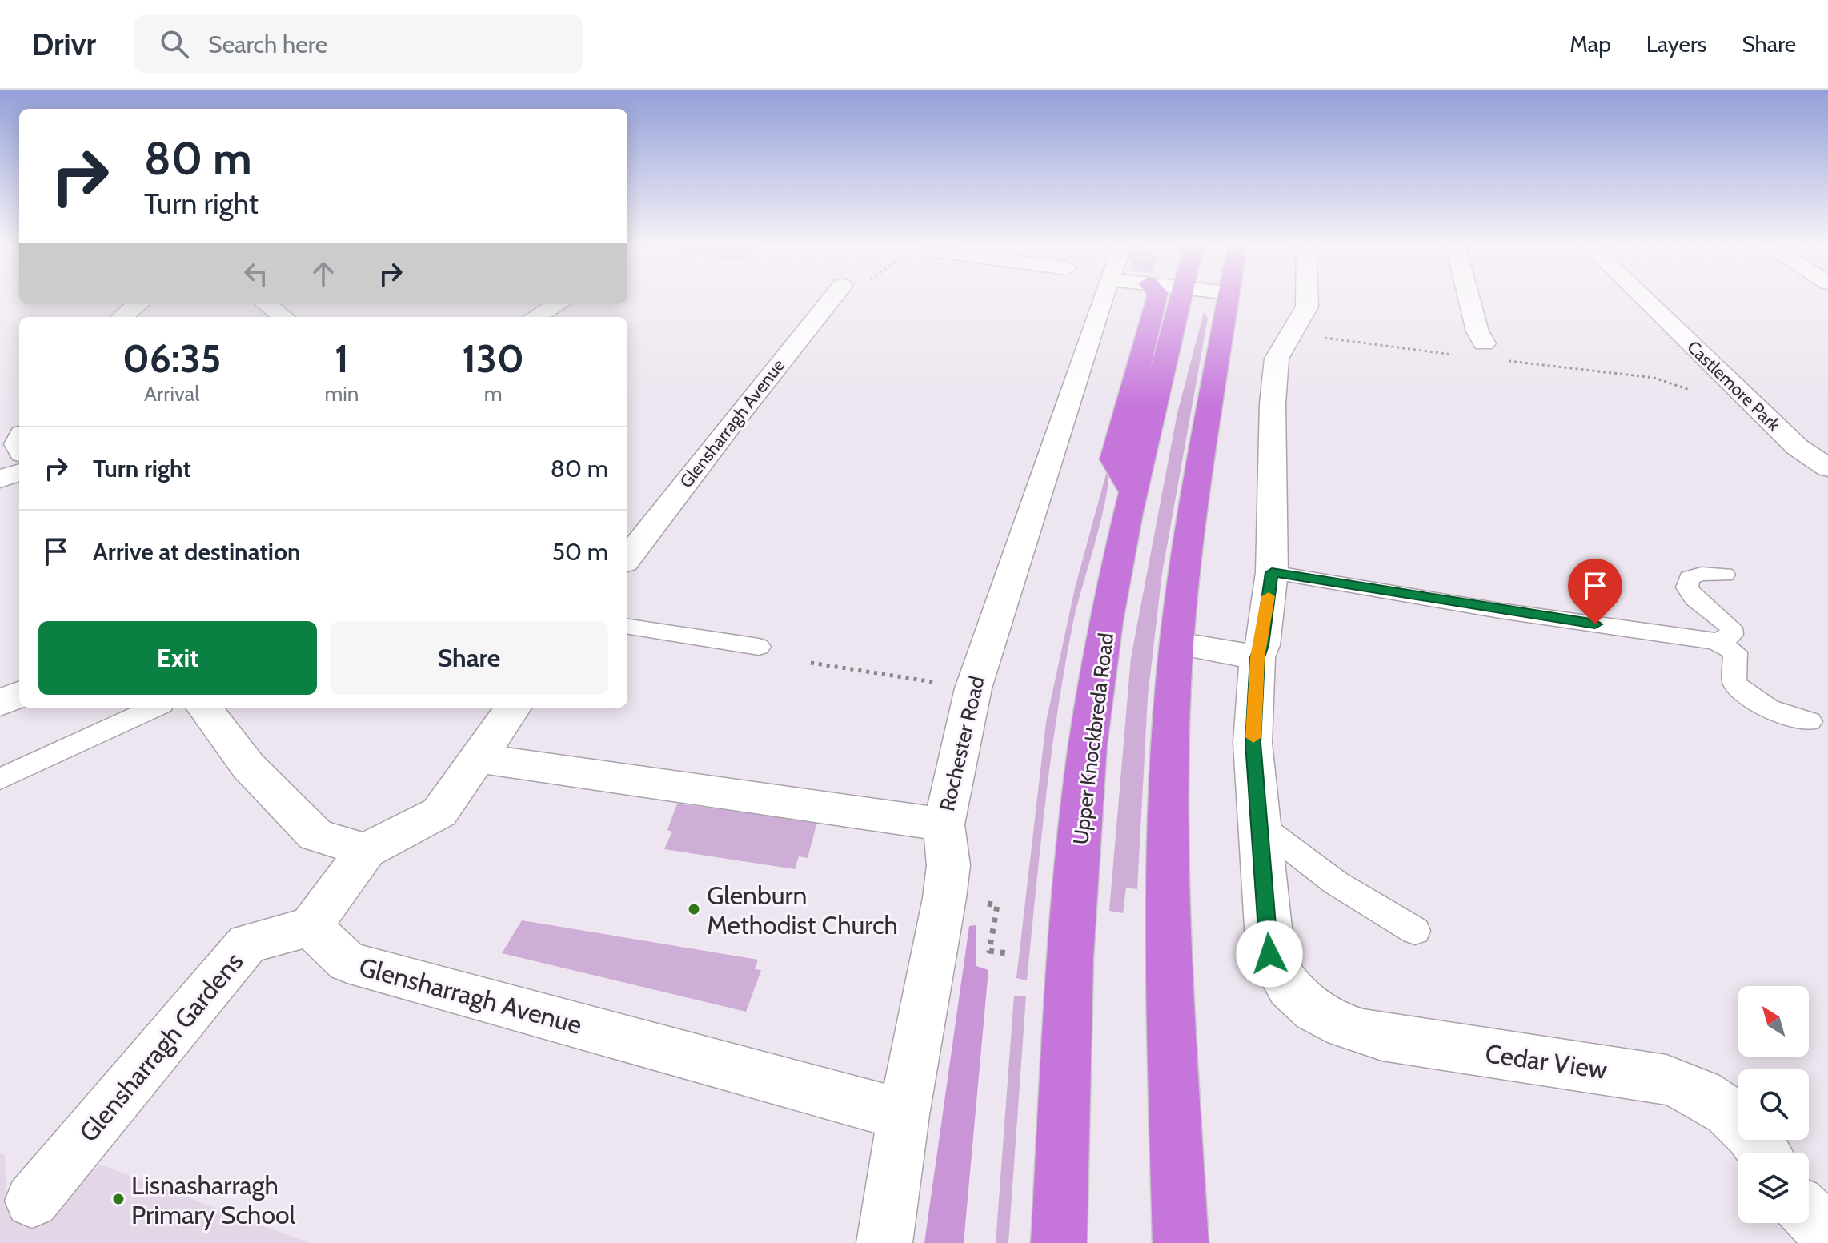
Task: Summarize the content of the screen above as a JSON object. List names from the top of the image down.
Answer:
{
  "streets": {
    "highway": ["Upper Knockbreda Road"],
    "street": [
      "Castlemore Park",
      "Glensharragh Avenue",
      "Rochester Road",
      "Glensharragh Gardens",
      "Cedar View"
    ]
  },
  "crossings": [
    ["Glensharragh Avenue", "Rochester Road"],
    ["Glensharragh Avenue", "Glensharragh Gardens"]
  ],
  "places": ["Glenburn Methodist Church", "Lisnasharragh Primary School"],
  "north": "top left",
  "page": {
    "header": "Drivr",
    "search": "Search here",
    "nav": ["Map", "Layers", "Share"],
    "turn": ["80 m", "Turn right"],
    "eta": [
      "06:35",
      "Arrival",
      "1",
      "min",
      "130",
      "m"
    ],
    "list": [
      {
        "name": "Turn right",
        "value": "80 m"
      },
      {
        "name": "Arrive at destination",
        "value": "50 m"
      }
    ],
    "buttons": ["Exit", "Share"]
  }
}
